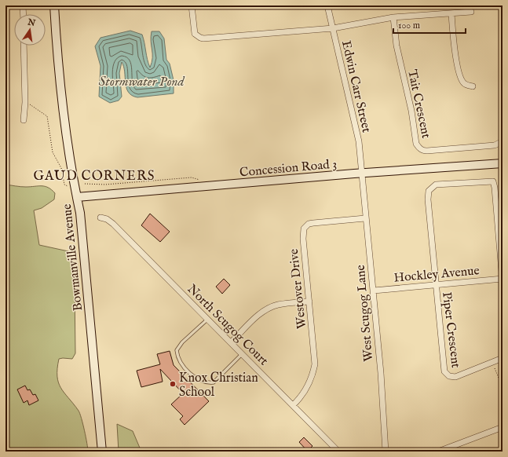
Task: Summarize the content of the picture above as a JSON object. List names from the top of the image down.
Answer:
{
  "streets": {
    "main road": ["Concession Road 3", "Bowmanville Avenue"],
    "street": [
      "Edwin Carr Street",
      "Tait Crescent",
      "Hockley Avenue",
      "Westover Drive",
      "West Scugog Lane",
      "North Scugog Court",
      "Piper Crescent"
    ]
  },
  "crossings": [
    ["Edwin Carr Street", "Concession Road 3"],
    ["Edwin Carr Street", "West Scugog Lane"],
    ["Concession Road 3", "Bowmanville Avenue"],
    ["Concession Road 3", "West Scugog Lane"],
    ["Hockley Avenue", "West Scugog Lane"],
    ["Hockley Avenue", "Piper Crescent"],
    ["Westover Drive", "West Scugog Lane"],
    ["Westover Drive", "North Scugog Court"]
  ],
  "districts": ["GAUD CORNERS"],
  "water": ["Stormwater Pond"],
  "places": ["Knox Christian School"],
  "scale_bar": "100 m",
  "north": "top"
}
